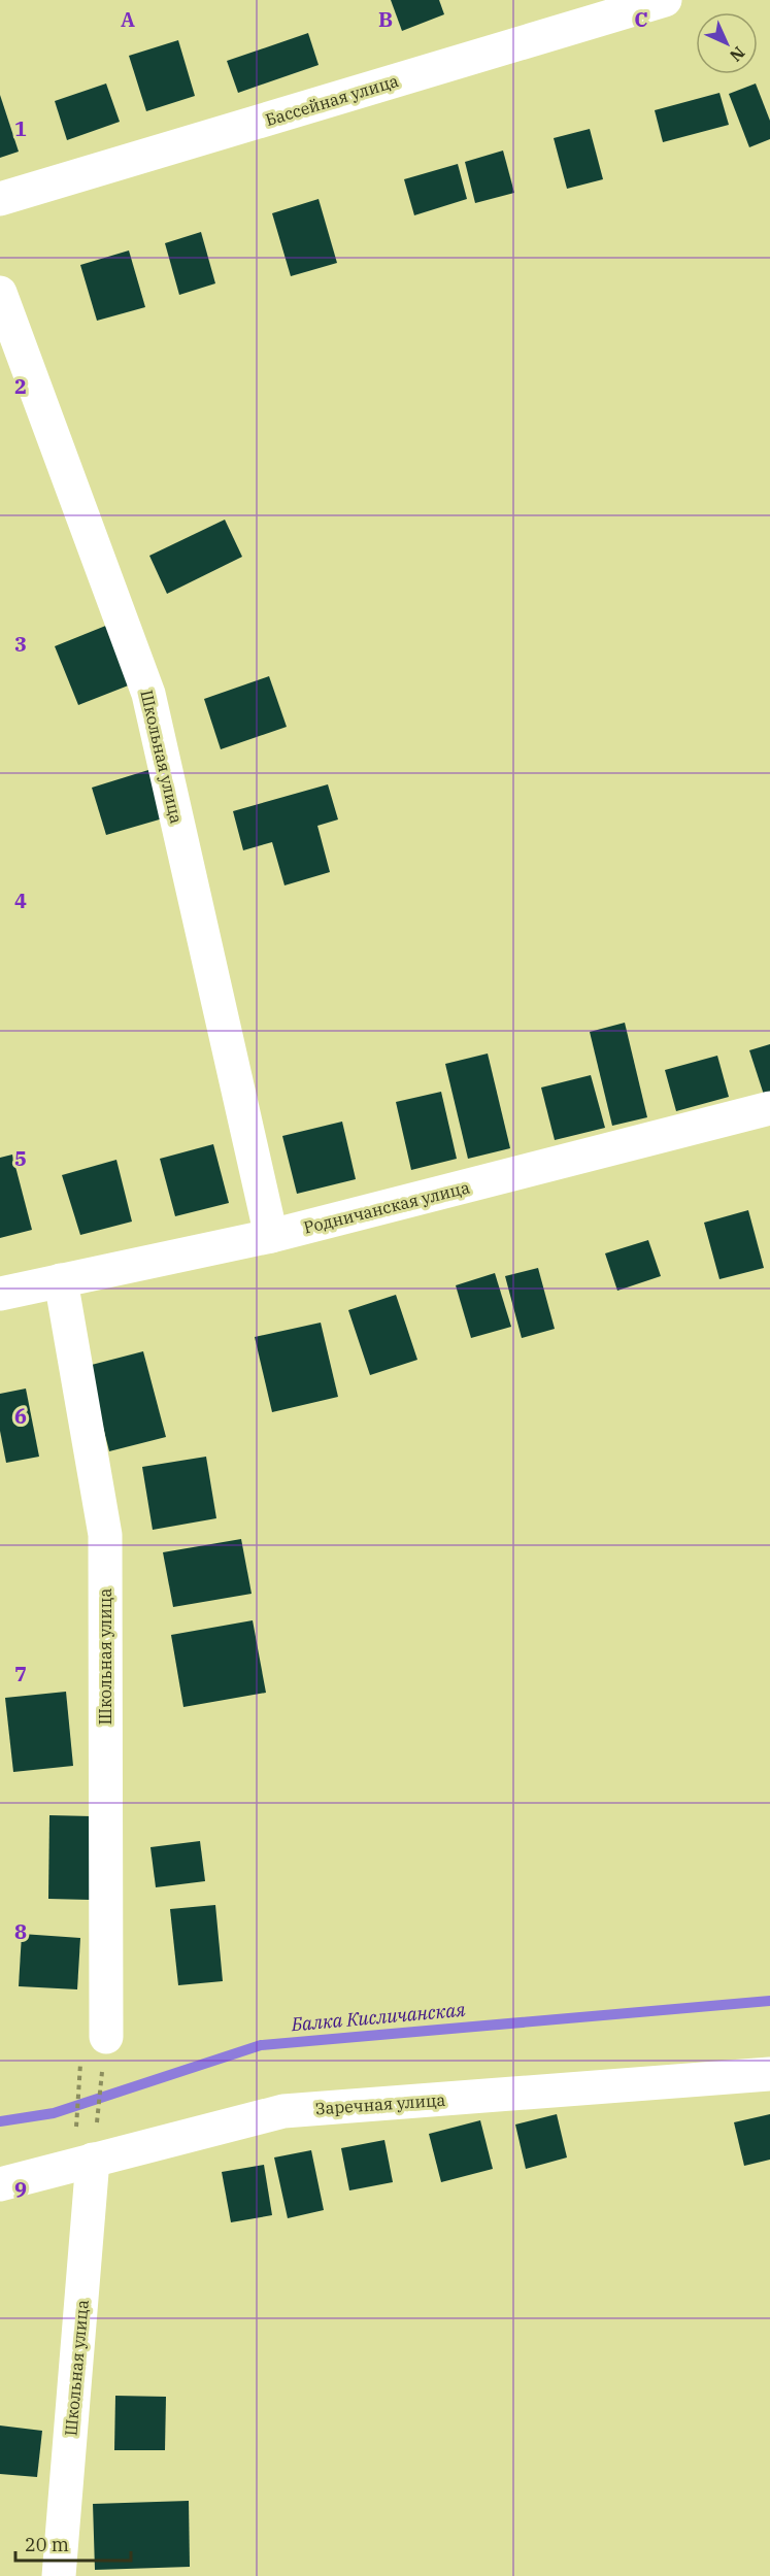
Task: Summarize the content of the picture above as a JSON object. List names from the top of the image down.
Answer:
{
  "streets": {
    "street": [
      "Бассейная улица",
      "Школьная улица",
      "Родничанская улица",
      "Заречная улица"
    ]
  },
  "crossings": [
    ["Школьная улица", "Родничанская улица"],
    ["Школьная улица", "Заречная улица"]
  ],
  "water": ["Балка Кисличанская"],
  "scale_bar": "20 m",
  "north": "bottom right",
  "grid": {
    "columns": ["A", "B", "C"],
    "rows": [
      "1",
      "2",
      "3",
      "4",
      "5",
      "6",
      "7",
      "8",
      "9"
    ]
  }
}
